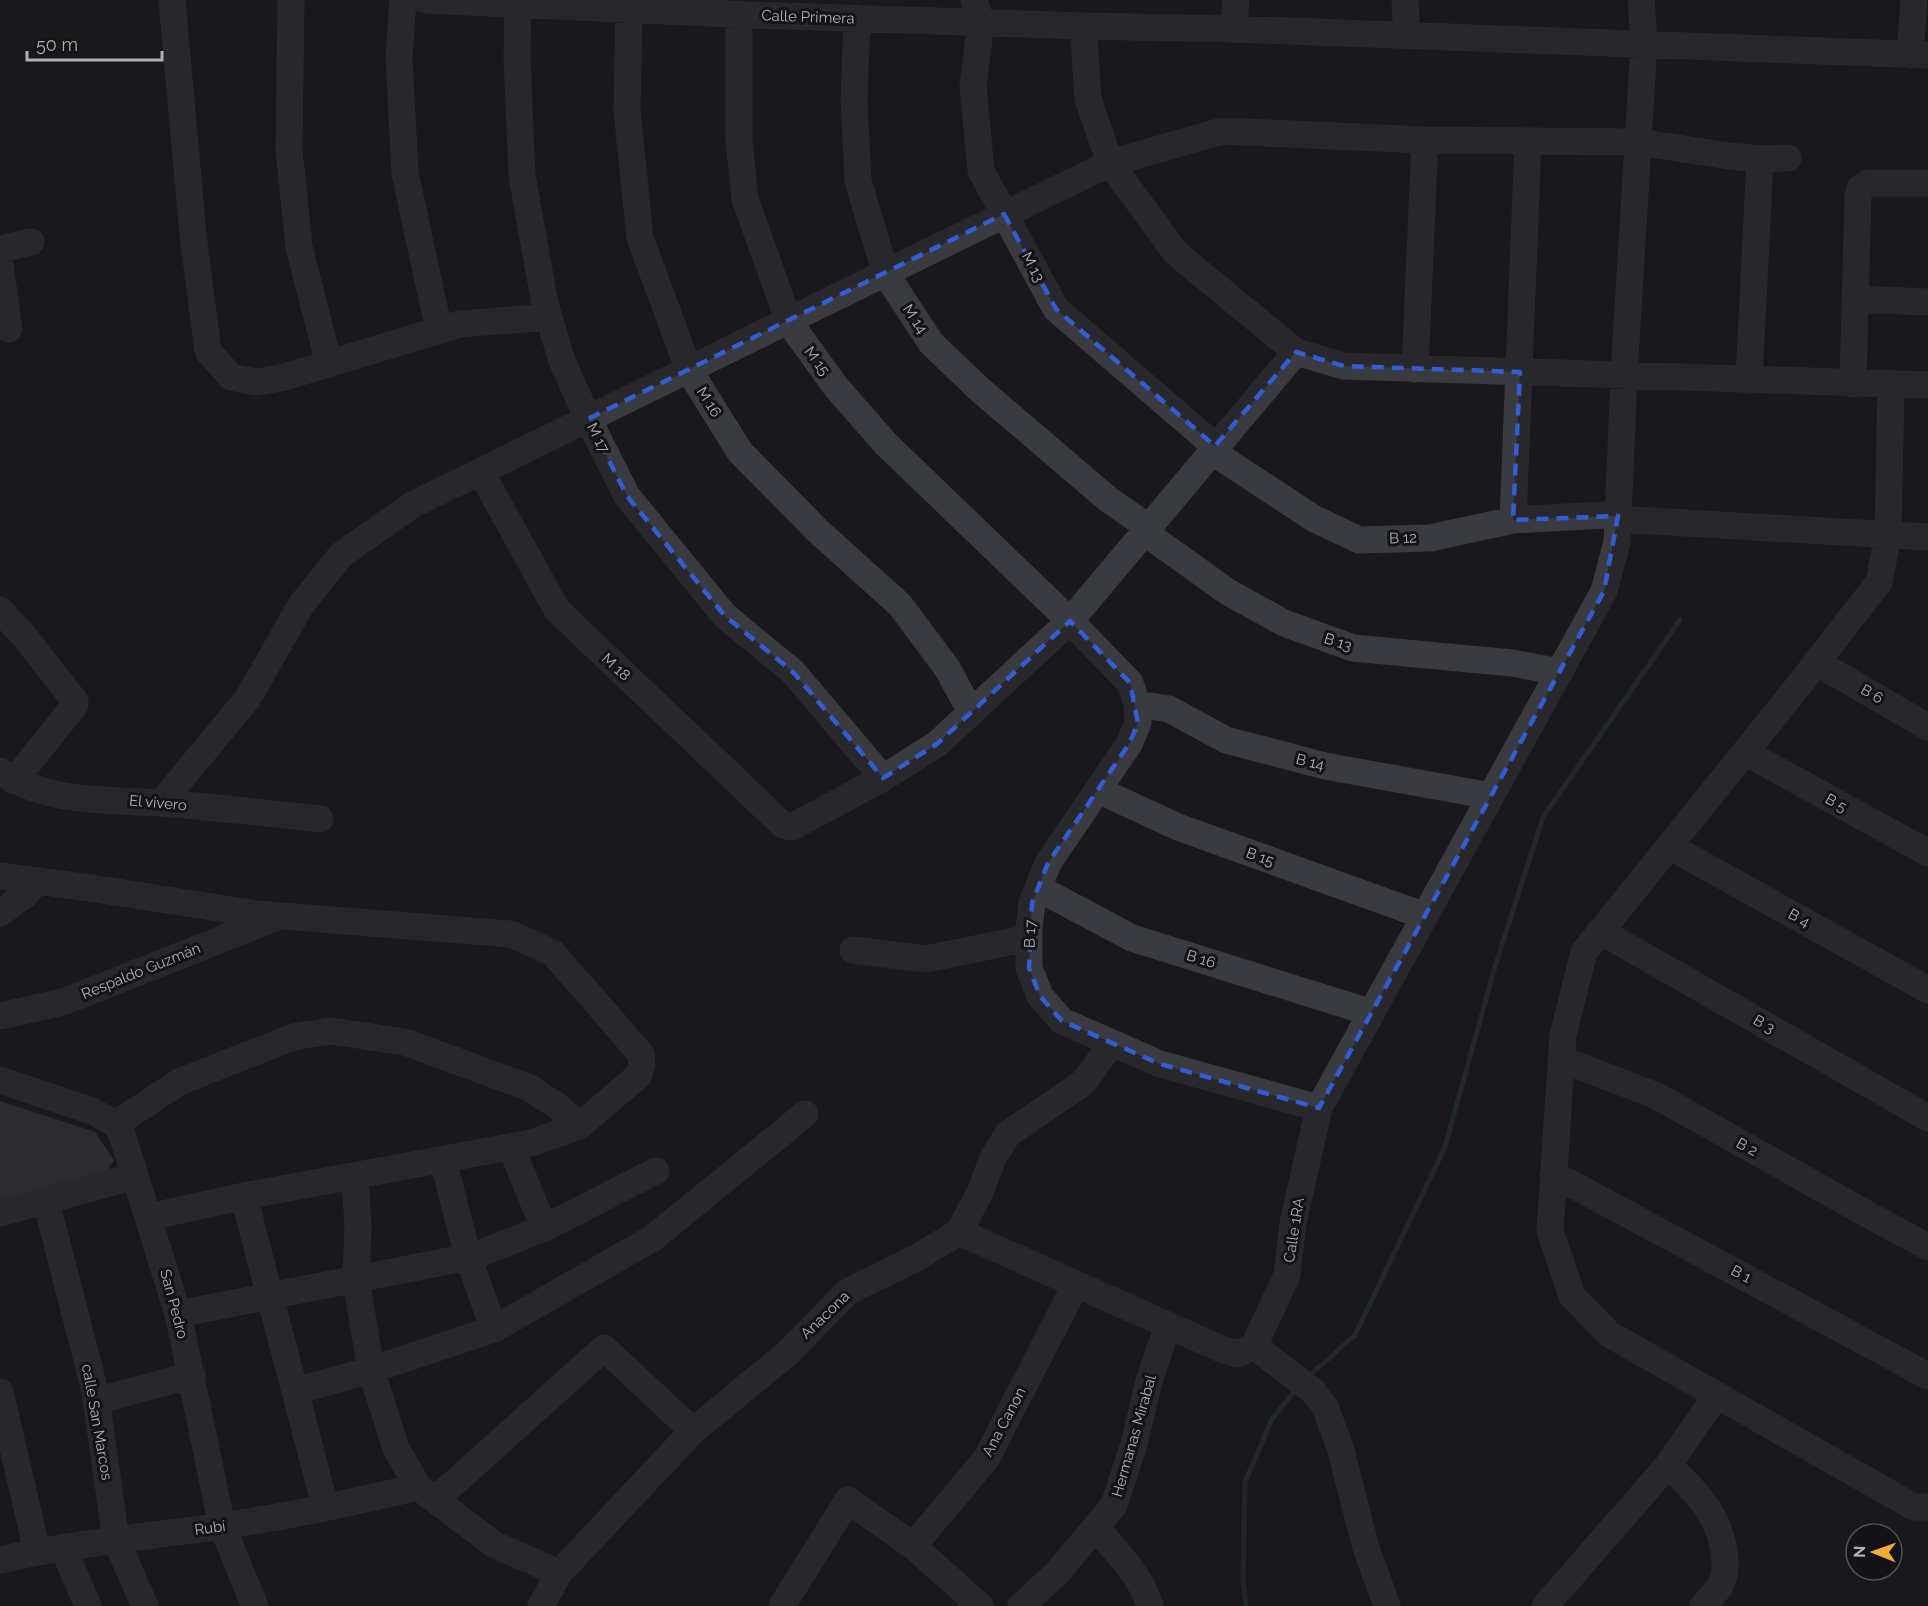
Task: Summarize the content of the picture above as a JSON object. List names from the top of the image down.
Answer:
{
  "streets": {
    "street": [
      "Calle Primera",
      "M 13",
      "M 14",
      "M 15",
      "M 16",
      "M 17",
      "B 12",
      "B 13",
      "M 18",
      "B 6",
      "B 14",
      "El vivero",
      "B 5",
      "B 15",
      "B 4",
      "B 17",
      "B 16",
      "Respaldo Guzmán",
      "B 3",
      "B 2",
      "Calle 1RA",
      "B 1",
      "San Pedro",
      "Anacona",
      "calle San Marcos",
      "Ana Canon",
      "Hermanas Mirabal",
      "Rubí"
    ]
  },
  "crossings": [
    ["Calle Primera", "M 13"],
    ["Calle Primera", "M 14"],
    ["Calle Primera", "M 15"],
    ["Calle Primera", "M 16"],
    ["Calle Primera", "M 17"],
    ["Calle Primera", "Calle 1RA"],
    ["M 13", "B 12"],
    ["M 14", "B 13"],
    ["M 17", "M 18"],
    ["B 12", "Calle 1RA"],
    ["B 13", "Calle 1RA"],
    ["B 14", "B 17"],
    ["B 14", "Calle 1RA"],
    ["B 15", "B 17"],
    ["B 15", "Calle 1RA"],
    ["B 17", "B 16"],
    ["B 17", "Calle 1RA"],
    ["B 16", "Calle 1RA"],
    ["San Pedro", "Rubí"],
    ["calle San Marcos", "Rubí"]
  ],
  "scale_bar": "50 m",
  "north": "left"
}
